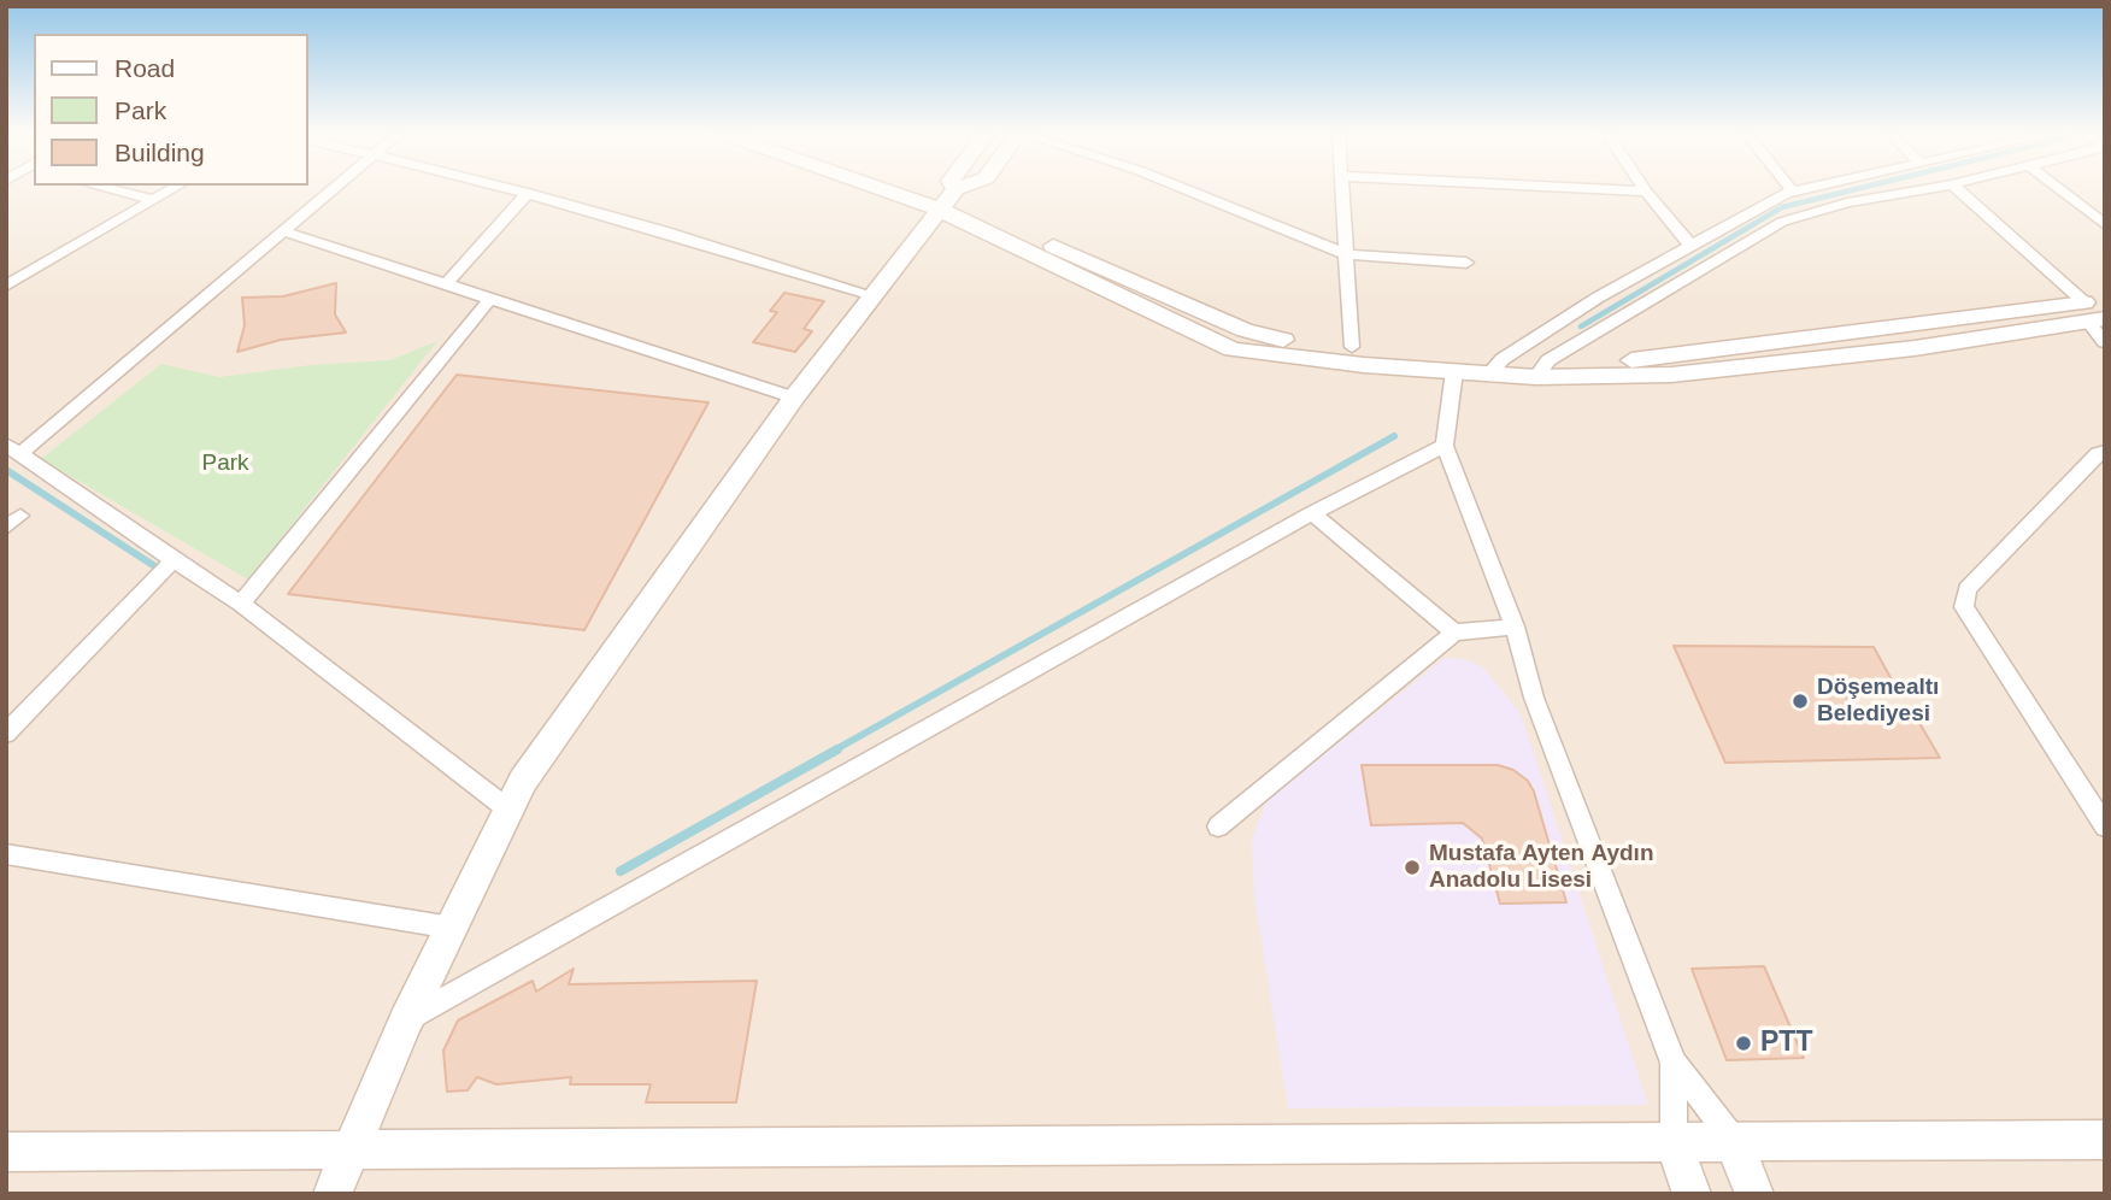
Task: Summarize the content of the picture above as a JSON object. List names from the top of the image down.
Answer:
{
  "parks": ["Park"],
  "places": ["Döşemealtı Belediyesi", "Mustafa Ayten Aydın Anadolu Lisesi", "PTT"],
  "legend": ["Road", "Park", "Building"]
}
